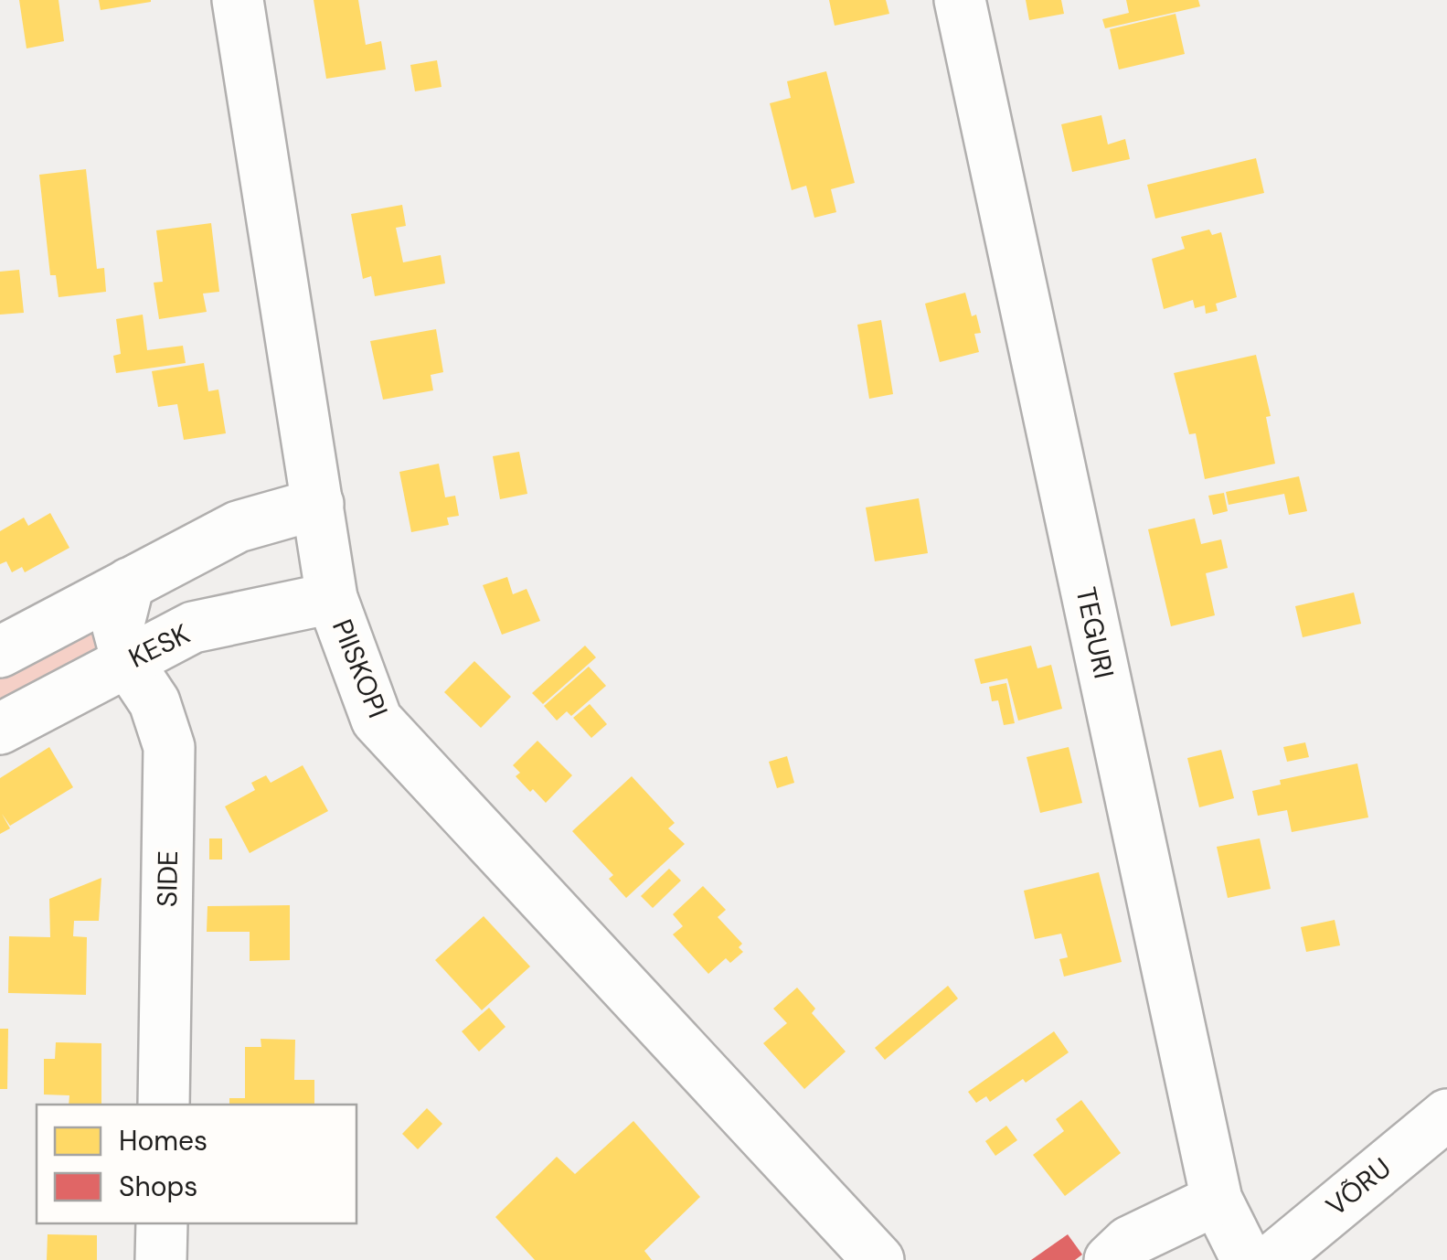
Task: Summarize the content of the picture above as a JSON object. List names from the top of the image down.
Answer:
{
  "streets": {
    "street": [
      "TEGURI",
      "KESK",
      "PIISKOPI",
      "SIDE",
      "VÕRU"
    ]
  },
  "crossings": [
    ["KESK", "PIISKOPI"],
    ["KESK", "SIDE"]
  ],
  "legend": ["Homes", "Shops"]
}
